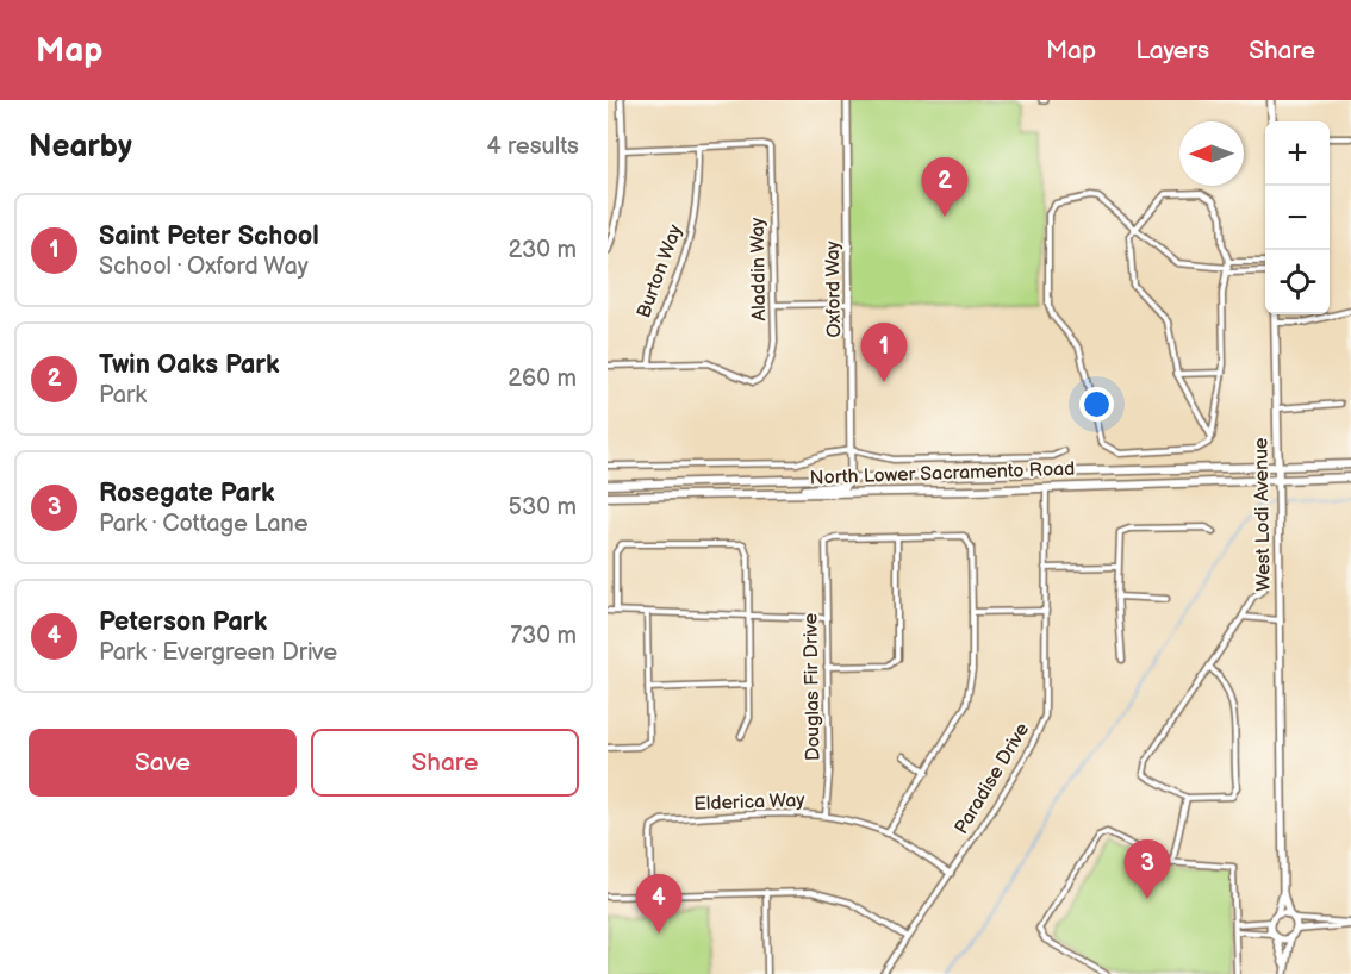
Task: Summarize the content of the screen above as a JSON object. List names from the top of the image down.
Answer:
{
  "streets": {
    "main road": ["North Lower Sacramento Road", "West Lodi Avenue"],
    "street": [
      "Aladdin Way",
      "Burton Way",
      "Oxford Way",
      "Douglas Fir Drive",
      "Paradise Drive",
      "Elderica Way"
    ]
  },
  "crossings": [
    ["Aladdin Way", "Burton Way"],
    ["Oxford Way", "North Lower Sacramento Road"],
    ["North Lower Sacramento Road", "West Lodi Avenue"],
    ["North Lower Sacramento Road", "Paradise Drive"],
    ["Douglas Fir Drive", "Elderica Way"],
    ["Paradise Drive", "Elderica Way"]
  ],
  "north": "left",
  "page": {
    "header": "Map",
    "nav": ["Map", "Layers", "Share"],
    "heading": ["Nearby", "4 results"],
    "map_buttons": ["+", "−"],
    "pins": [
      "2",
      "1",
      "3",
      "4"
    ],
    "list": [
      {
        "mark": "1",
        "name": "Saint Peter School",
        "note": "School · Oxford Way",
        "value": "230 m"
      },
      {
        "mark": "2",
        "name": "Twin Oaks Park",
        "note": "Park",
        "value": "260 m"
      },
      {
        "mark": "3",
        "name": "Rosegate Park",
        "note": "Park · Cottage Lane",
        "value": "530 m"
      },
      {
        "mark": "4",
        "name": "Peterson Park",
        "note": "Park · Evergreen Drive",
        "value": "730 m"
      }
    ],
    "buttons": ["Save", "Share"]
  }
}
